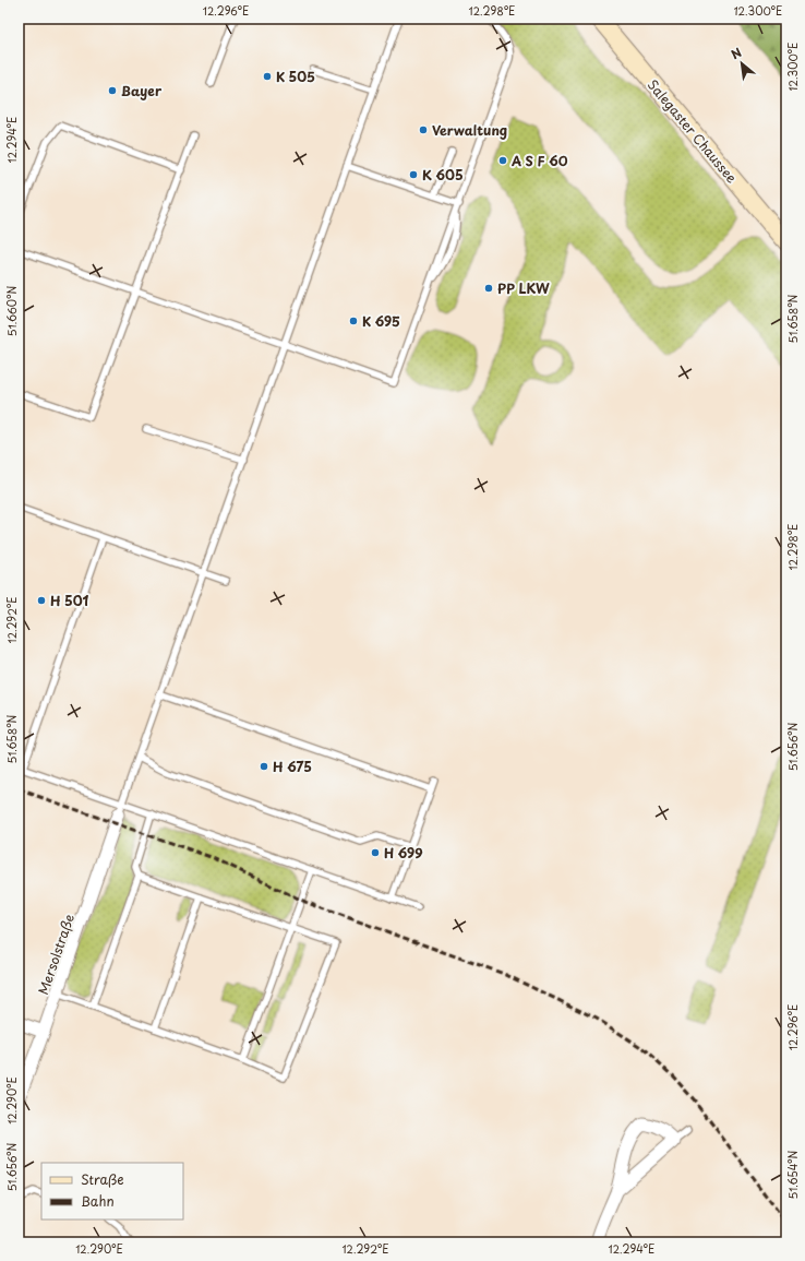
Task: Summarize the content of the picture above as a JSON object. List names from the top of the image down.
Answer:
{
  "streets": {
    "main road": ["Salegaster Chaussee"],
    "street": ["Mersolstraße"]
  },
  "places": [
    "K 505",
    "Bayer",
    "Verwaltung",
    "A S F 60",
    "K 605",
    "PP LKW",
    "K 695",
    "H 501",
    "H 675",
    "H 699"
  ],
  "legend": ["Straße", "Bahn"],
  "north": "top left",
  "coordinates": [
    "12.296°E",
    "12.298°E",
    "12.300°E",
    "12.294°E",
    "51.660°N",
    "51.658°N",
    "12.292°E",
    "51.656°N",
    "12.290°E",
    "51.654°N"
  ]
}
